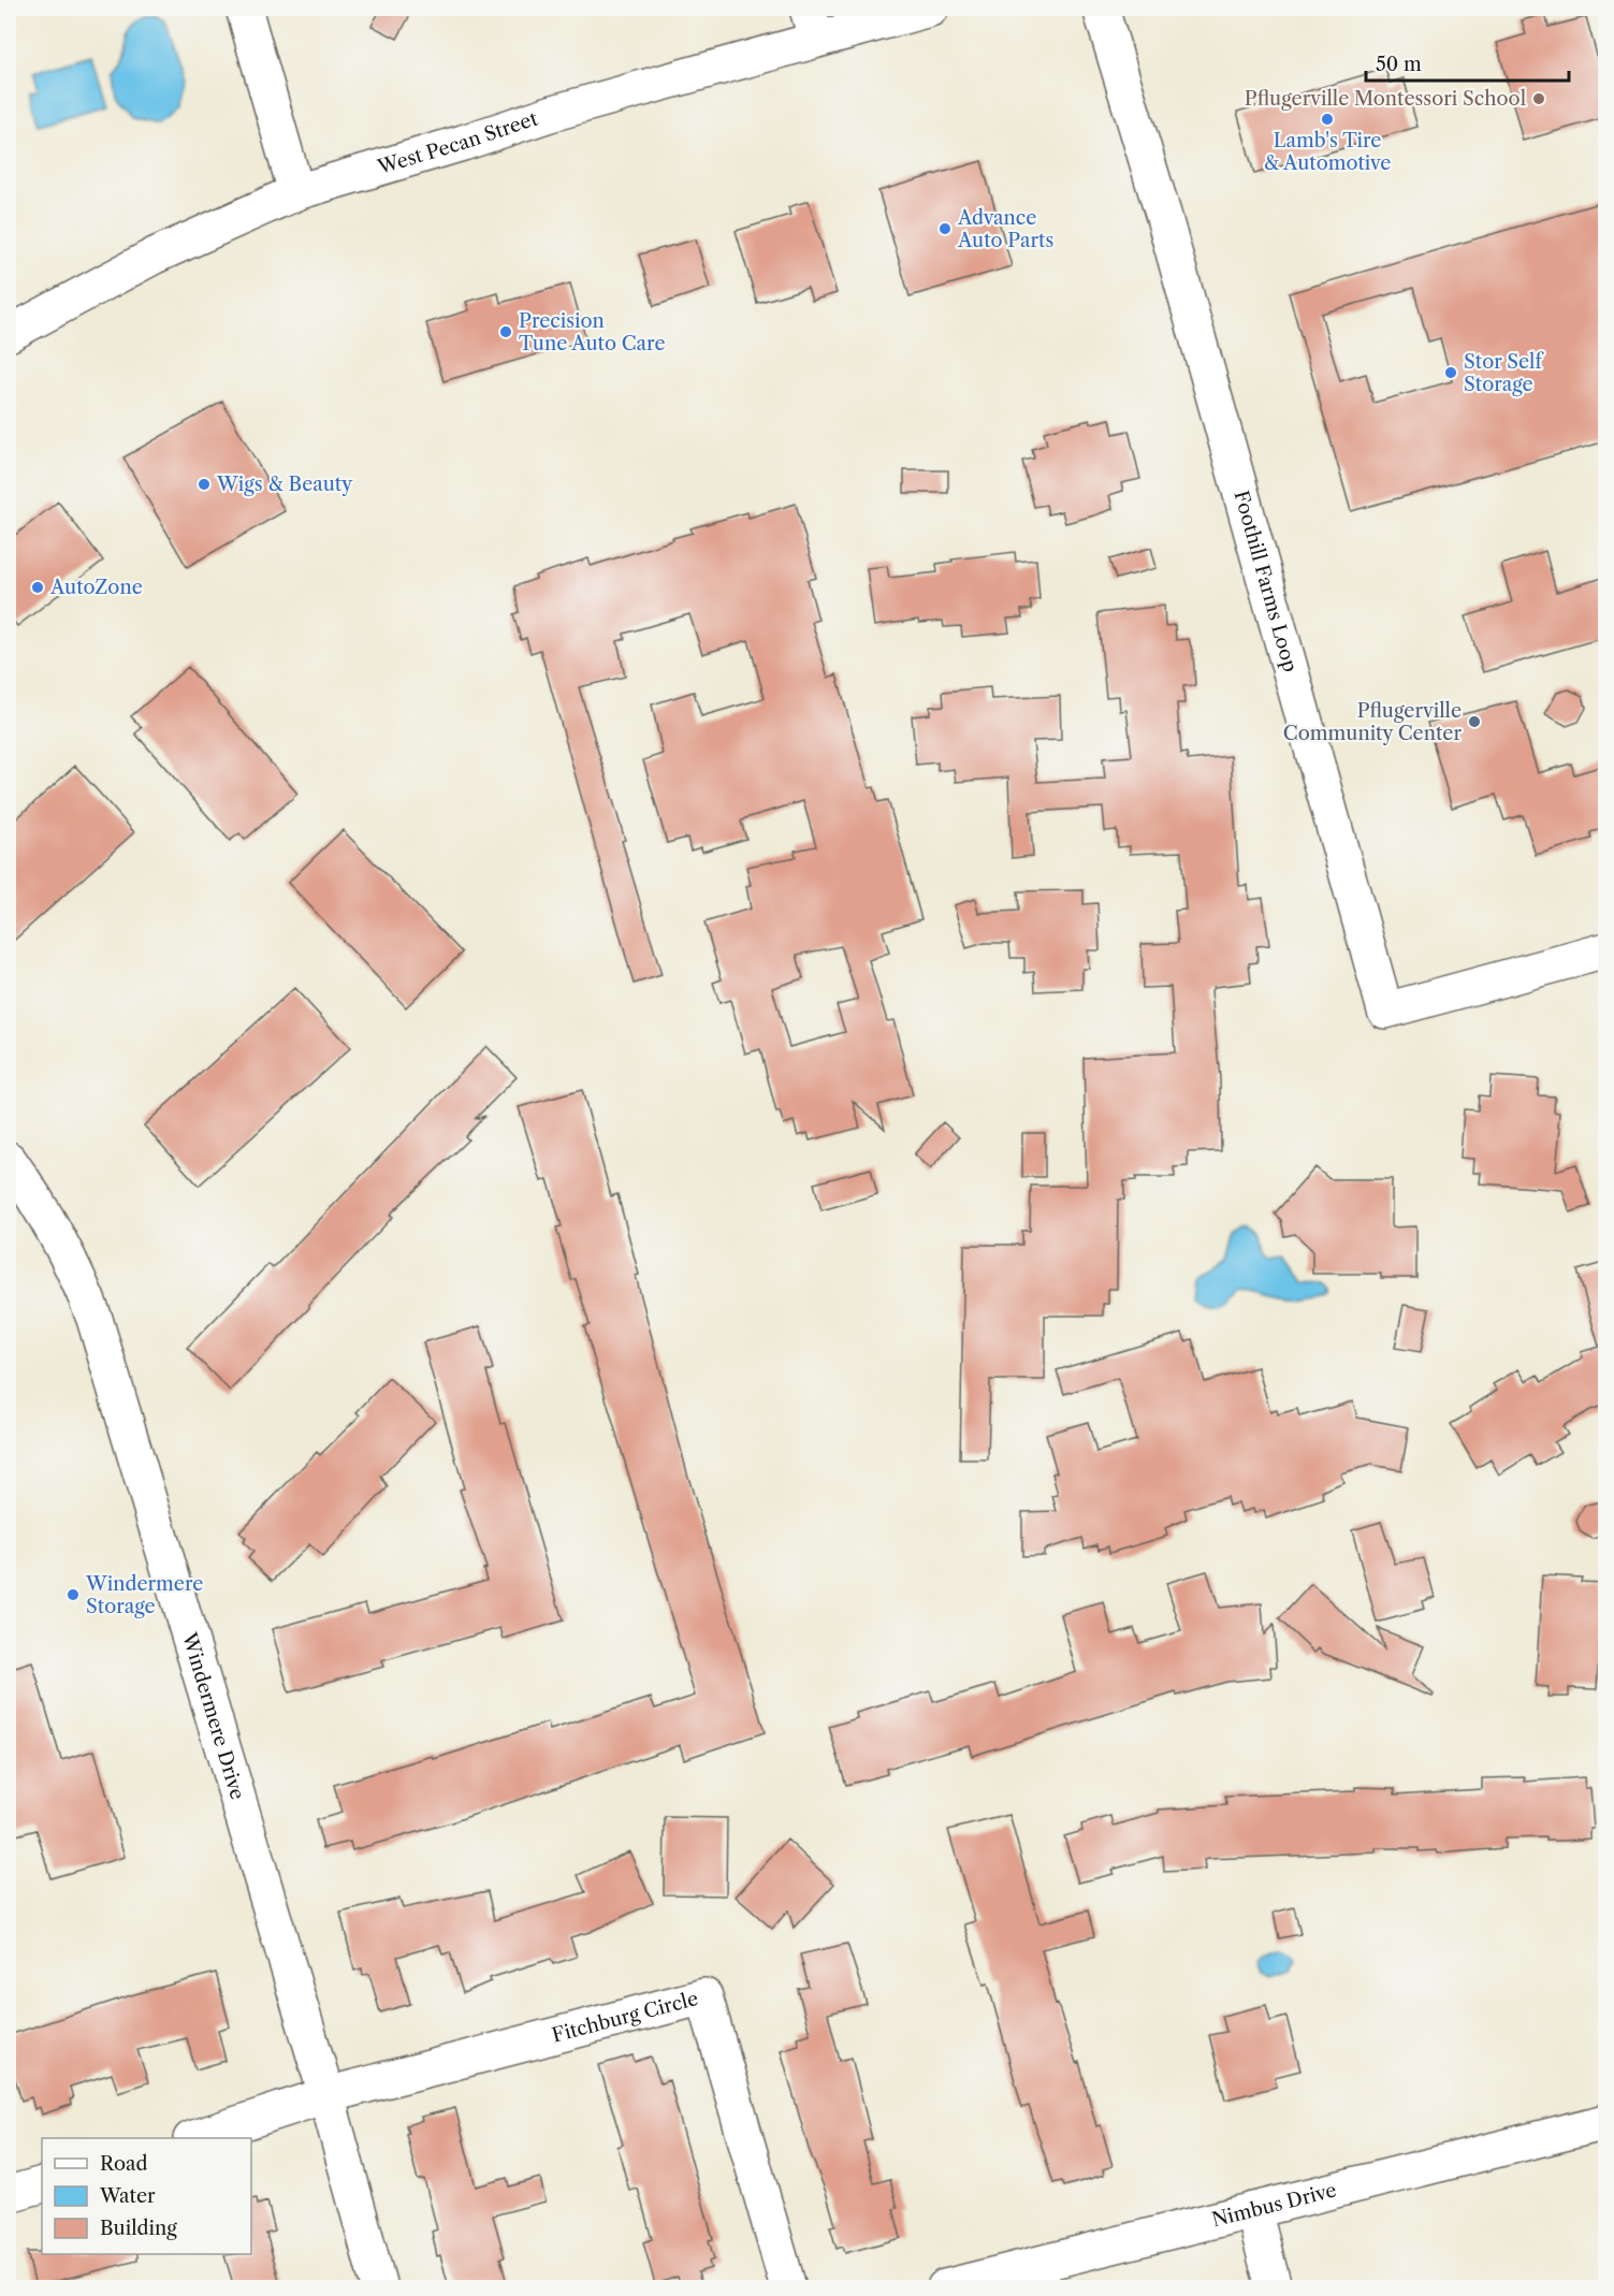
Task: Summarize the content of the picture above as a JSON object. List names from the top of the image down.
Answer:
{
  "streets": {
    "street": [
      "West Pecan Street",
      "Foothill Farms Loop",
      "Windermere Drive",
      "Fitchburg Circle",
      "Nimbus Drive"
    ]
  },
  "crossings": [
    ["Windermere Drive", "Fitchburg Circle"]
  ],
  "places": [
    "Pflugerville Montessori School",
    "Lamb's Tire & Automotive",
    "Advance Auto Parts",
    "Precision Tune Auto Care",
    "Stor Self Storage",
    "Wigs & Beauty",
    "AutoZone",
    "Pflugerville Community Center",
    "Windermere Storage"
  ],
  "legend": ["Road", "Water", "Building"],
  "scale_bar": "50 m"
}
